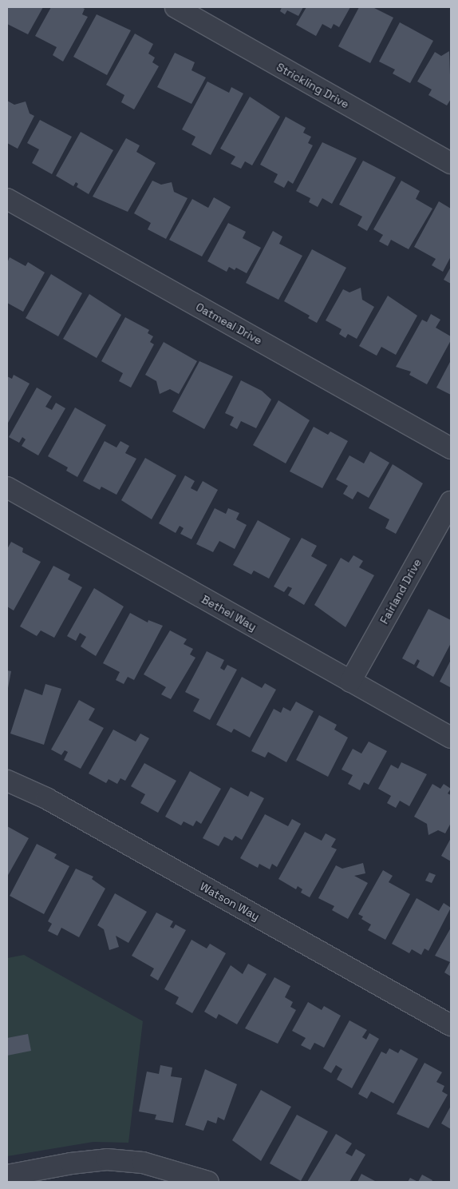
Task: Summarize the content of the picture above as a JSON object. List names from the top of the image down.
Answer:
{
  "streets": {
    "street": [
      "Strickling Drive",
      "Oatmeal Drive",
      "Fairland Drive",
      "Bethel Way",
      "Watson Way"
    ]
  },
  "crossings": [
    ["Fairland Drive", "Bethel Way"]
  ]
}
